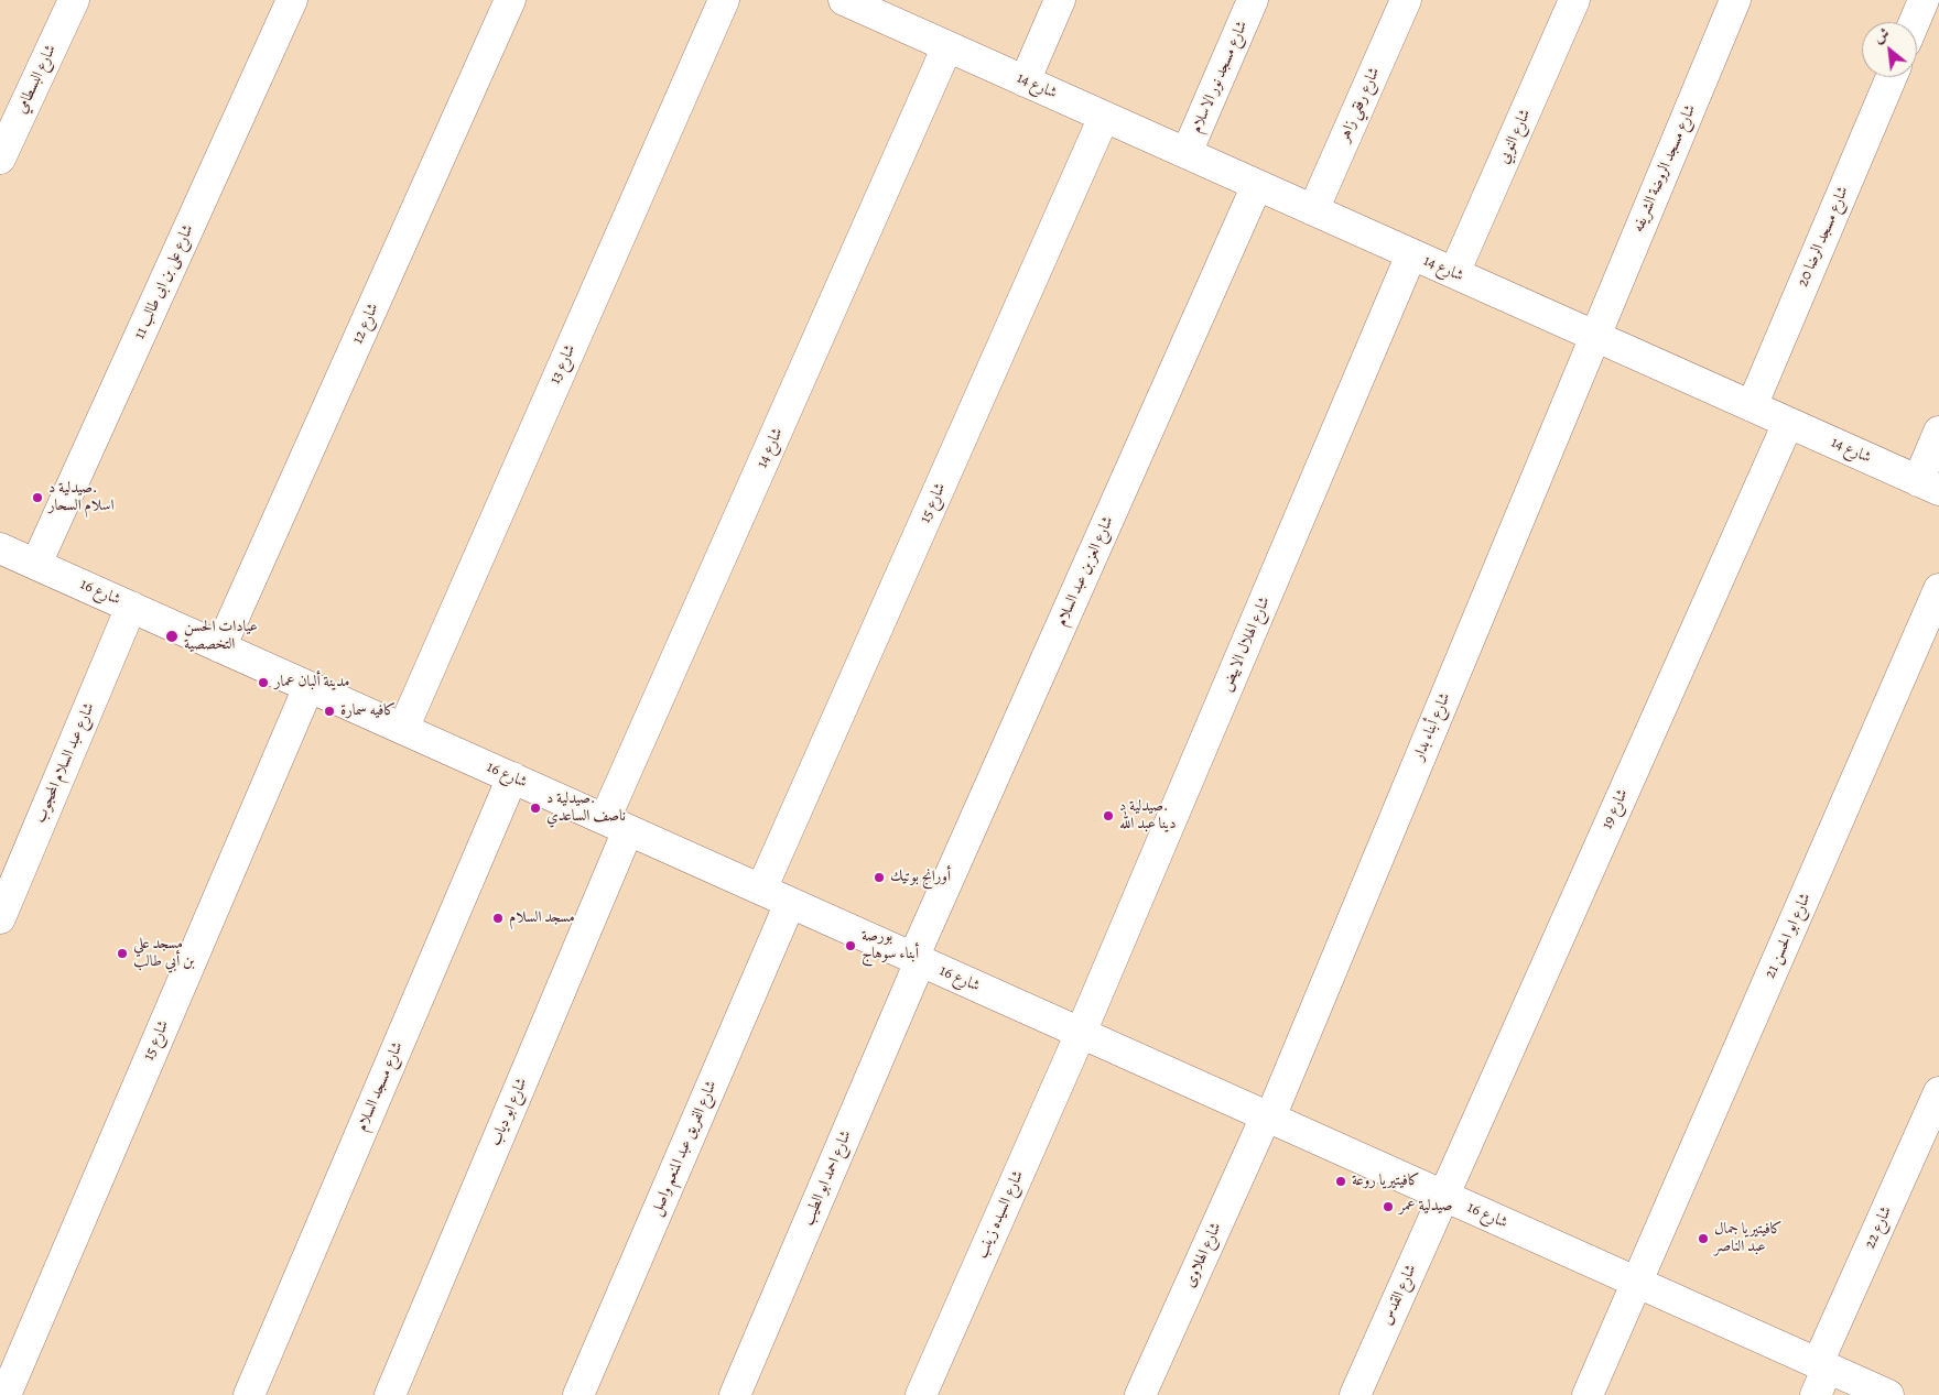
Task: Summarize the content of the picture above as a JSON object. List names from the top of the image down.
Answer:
{
  "streets": {
    "street": [
      "شارع مسجد نور الاسلام",
      "شارع البسطامي",
      "شارع 14",
      "شارع رفقي زاهر",
      "شارع النوبي",
      "شارع مسجد الروضة الشريفه",
      "شارع مسجد الرضا 20",
      "شارع على بن ابى طالب 11",
      "شارع 12",
      "شارع 13",
      "شارع 15",
      "شارع العز بن عبد السلام",
      "شارع 16",
      "شارع الهلال الابيض",
      "شارع أبناء بدار",
      "شارع عبد السلام المحجوب",
      "شارع 19",
      "شارع ابو الحسن 21",
      "شارع مسجد السلام",
      "شارع ابو دياب",
      "شارع الفريق عبد المنعم واصل",
      "شارع احمد ابو الطيب",
      "شارع السيده زينب",
      "شارع 22",
      "شارع الهلاوى",
      "شارع القدس"
    ]
  },
  "crossings": [
    ["شارع مسجد نور الاسلام", "شارع 14"],
    ["شارع 14", "شارع رفقي زاهر"],
    ["شارع 14", "شارع النوبي"],
    ["شارع 14", "شارع مسجد الروضة الشريفه"],
    ["شارع 14", "شارع مسجد الرضا 20"],
    ["شارع 14", "شارع 15"],
    ["شارع 14", "شارع العز بن عبد السلام"],
    ["شارع 14", "شارع 16"],
    ["شارع 14", "شارع الهلال الابيض"],
    ["شارع 14", "شارع أبناء بدار"],
    ["شارع 14", "شارع 19"],
    ["شارع 14", "شارع ابو دياب"],
    ["شارع مسجد الروضة الشريفه", "شارع أبناء بدار"],
    ["شارع على بن ابى طالب 11", "شارع 16"],
    ["شارع 12", "شارع 16"],
    ["شارع 13", "شارع 16"],
    ["شارع 15", "شارع 16"],
    ["شارع العز بن عبد السلام", "شارع 16"],
    ["شارع العز بن عبد السلام", "شارع احمد ابو الطيب"],
    ["شارع 16", "شارع الهلال الابيض"],
    ["شارع 16", "شارع أبناء بدار"],
    ["شارع 16", "شارع عبد السلام المحجوب"],
    ["شارع 16", "شارع 19"],
    ["شارع 16", "شارع ابو الحسن 21"],
    ["شارع 16", "شارع مسجد السلام"],
    ["شارع 16", "شارع ابو دياب"],
    ["شارع 16", "شارع الفريق عبد المنعم واصل"],
    ["شارع 16", "شارع احمد ابو الطيب"],
    ["شارع 16", "شارع السيده زينب"],
    ["شارع 16", "شارع 22"],
    ["شارع 16", "شارع الهلاوى"],
    ["شارع 16", "شارع القدس"],
    ["شارع الهلال الابيض", "شارع السيده زينب"],
    ["شارع أبناء بدار", "شارع الهلاوى"],
    ["شارع 19", "شارع القدس"]
  ],
  "places": [
    "صيدلية د. اسلام السحار",
    "عيادات الحسن التخصصية",
    "مدينة ألبان عمار",
    "كافيه سمارة",
    "صيدلية د. ناصف الساعدي",
    "صيدلية د. دينا عبد الله",
    "أورانج بوتيك",
    "مسجد السلام",
    "بورصة أبناء سوهاج",
    "مسجد علي بن أبي طالب",
    "كافيتيريا روعة",
    "صيدلية عمر",
    "كافيتيريا جمال عبد الناصر"
  ],
  "north": "top left"
}
